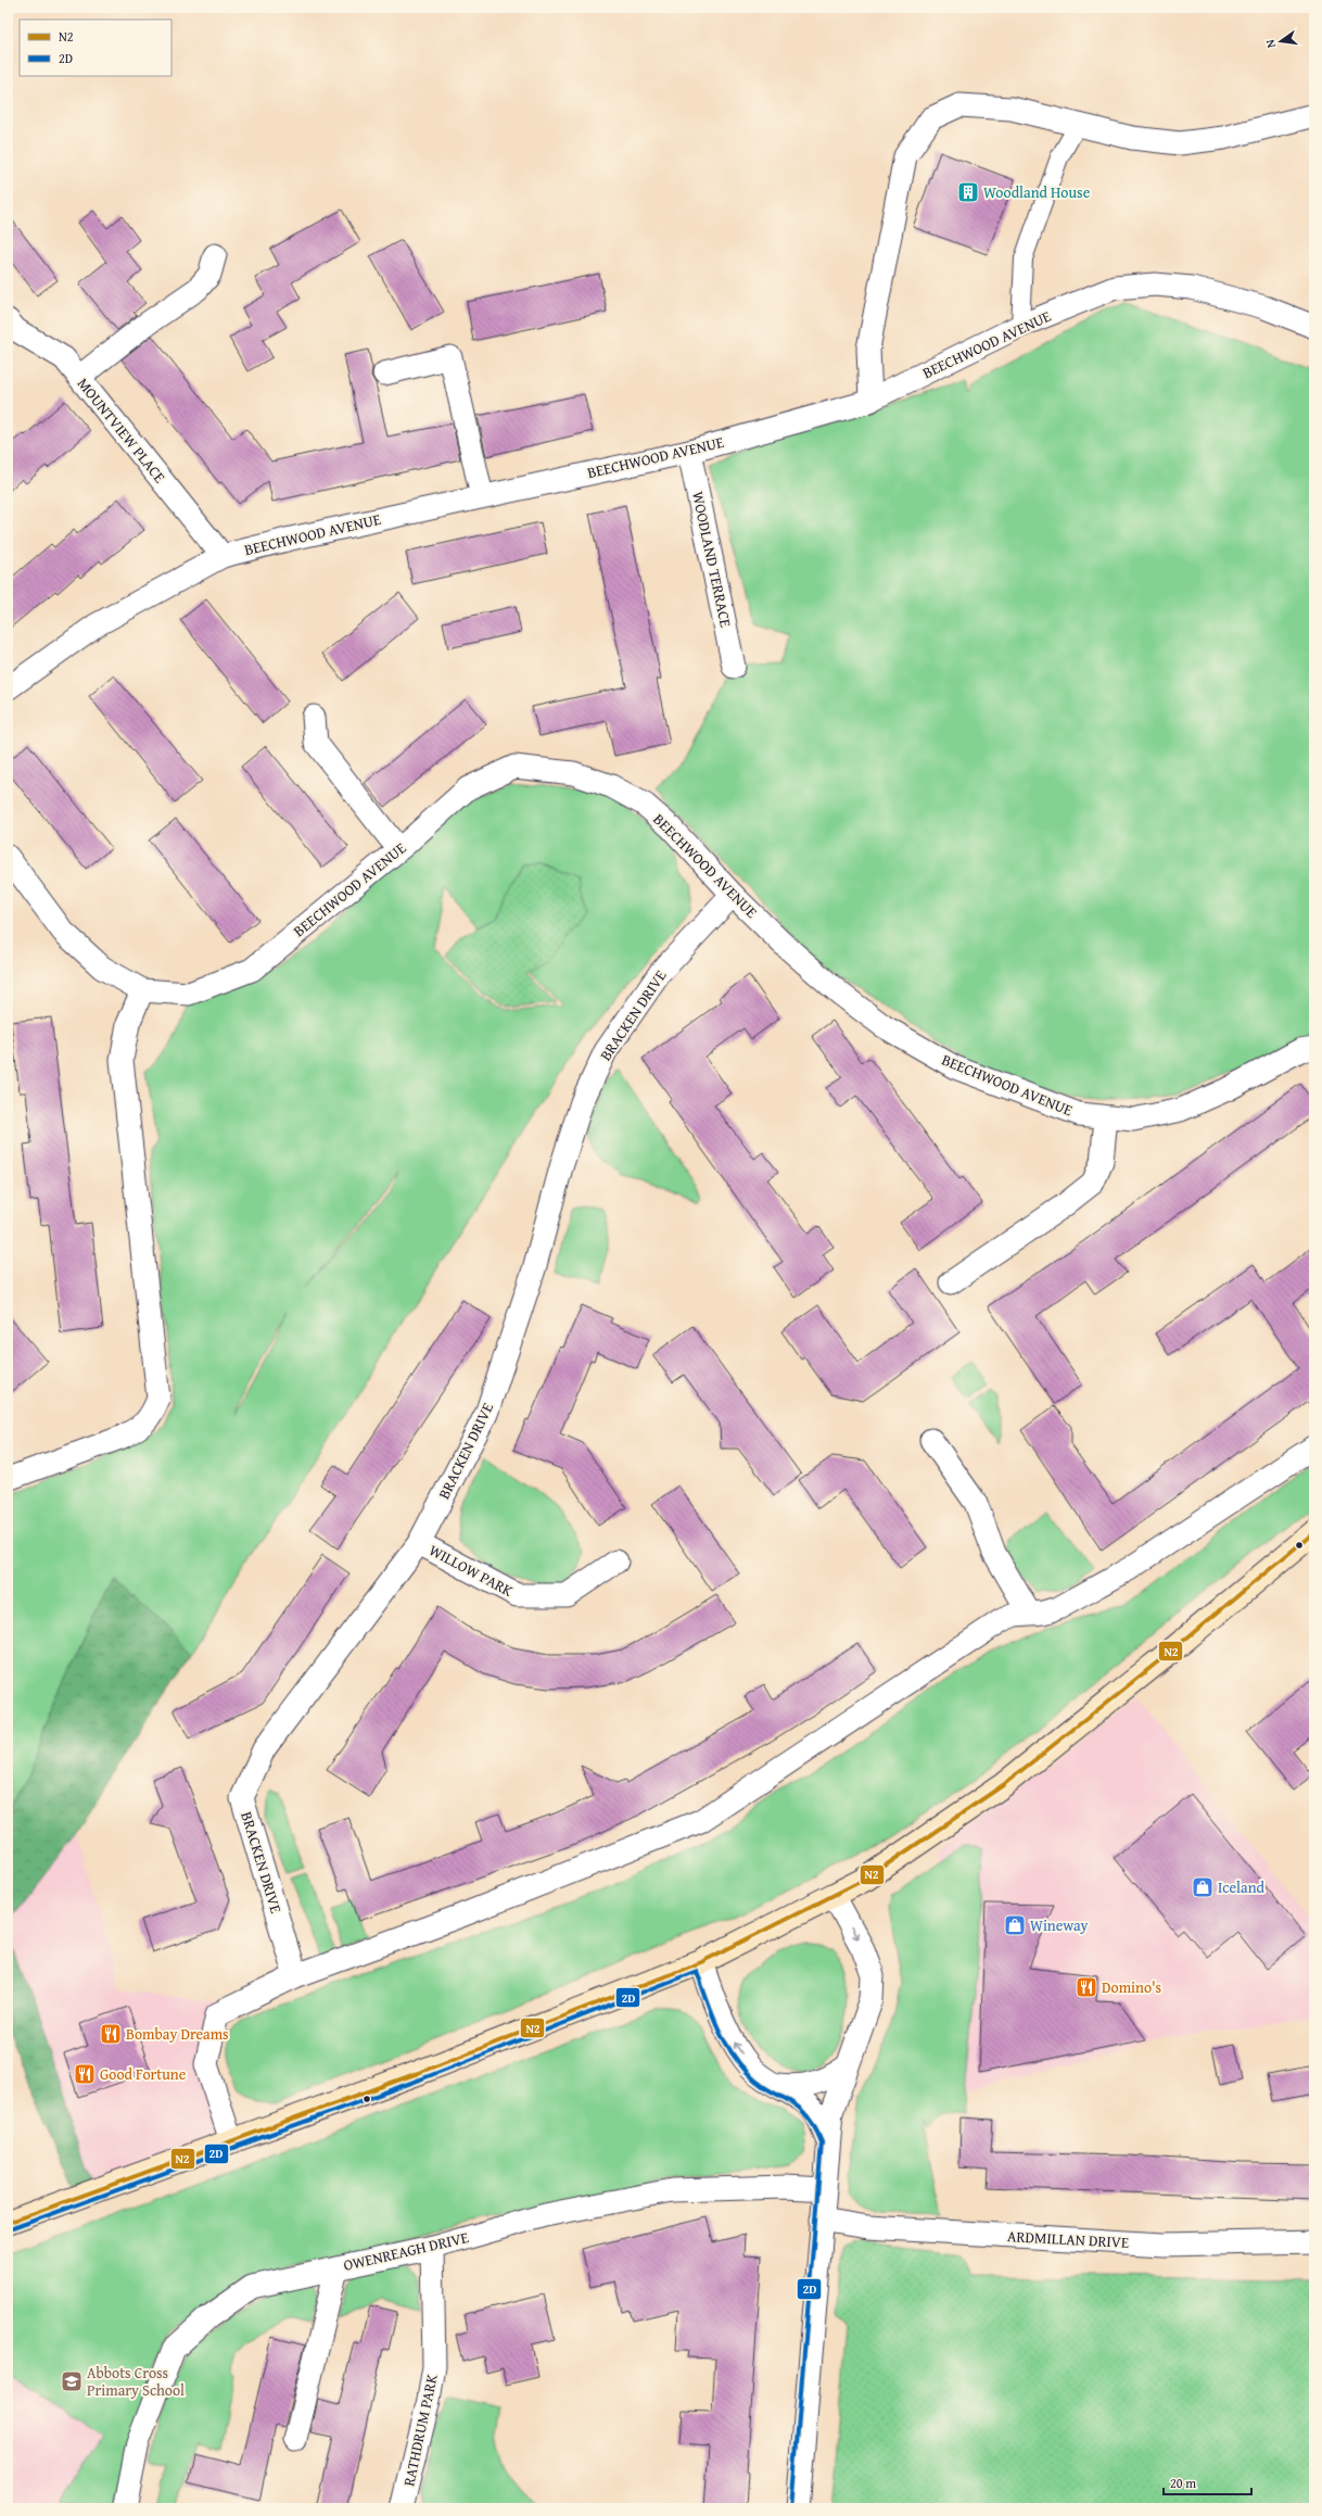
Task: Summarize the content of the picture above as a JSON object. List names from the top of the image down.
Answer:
{
  "streets": {
    "street": [
      "BEECHWOOD AVENUE",
      "MOUNTVIEW PLACE",
      "WOODLAND TERRACE",
      "BRACKEN DRIVE",
      "WILLOW PARK",
      "ARDMILLAN DRIVE",
      "OWENREAGH DRIVE",
      "RATHDRUM PARK"
    ]
  },
  "crossings": [
    ["BEECHWOOD AVENUE", "MOUNTVIEW PLACE"],
    ["BEECHWOOD AVENUE", "WOODLAND TERRACE"],
    ["BEECHWOOD AVENUE", "BRACKEN DRIVE"],
    ["BRACKEN DRIVE", "WILLOW PARK"],
    ["OWENREAGH DRIVE", "RATHDRUM PARK"]
  ],
  "places": {
    "building": ["Woodland House"],
    "shop": ["Iceland", "Wineway"],
    "restaurant": ["Domino's", "Bombay Dreams", "Good Fortune"],
    "school or university": ["Abbots Cross Primary School"]
  },
  "lines": ["transit line N2", "transit line 2D"],
  "legend": ["N2", "2D"],
  "scale_bar": "20 m",
  "north": "left"
}
